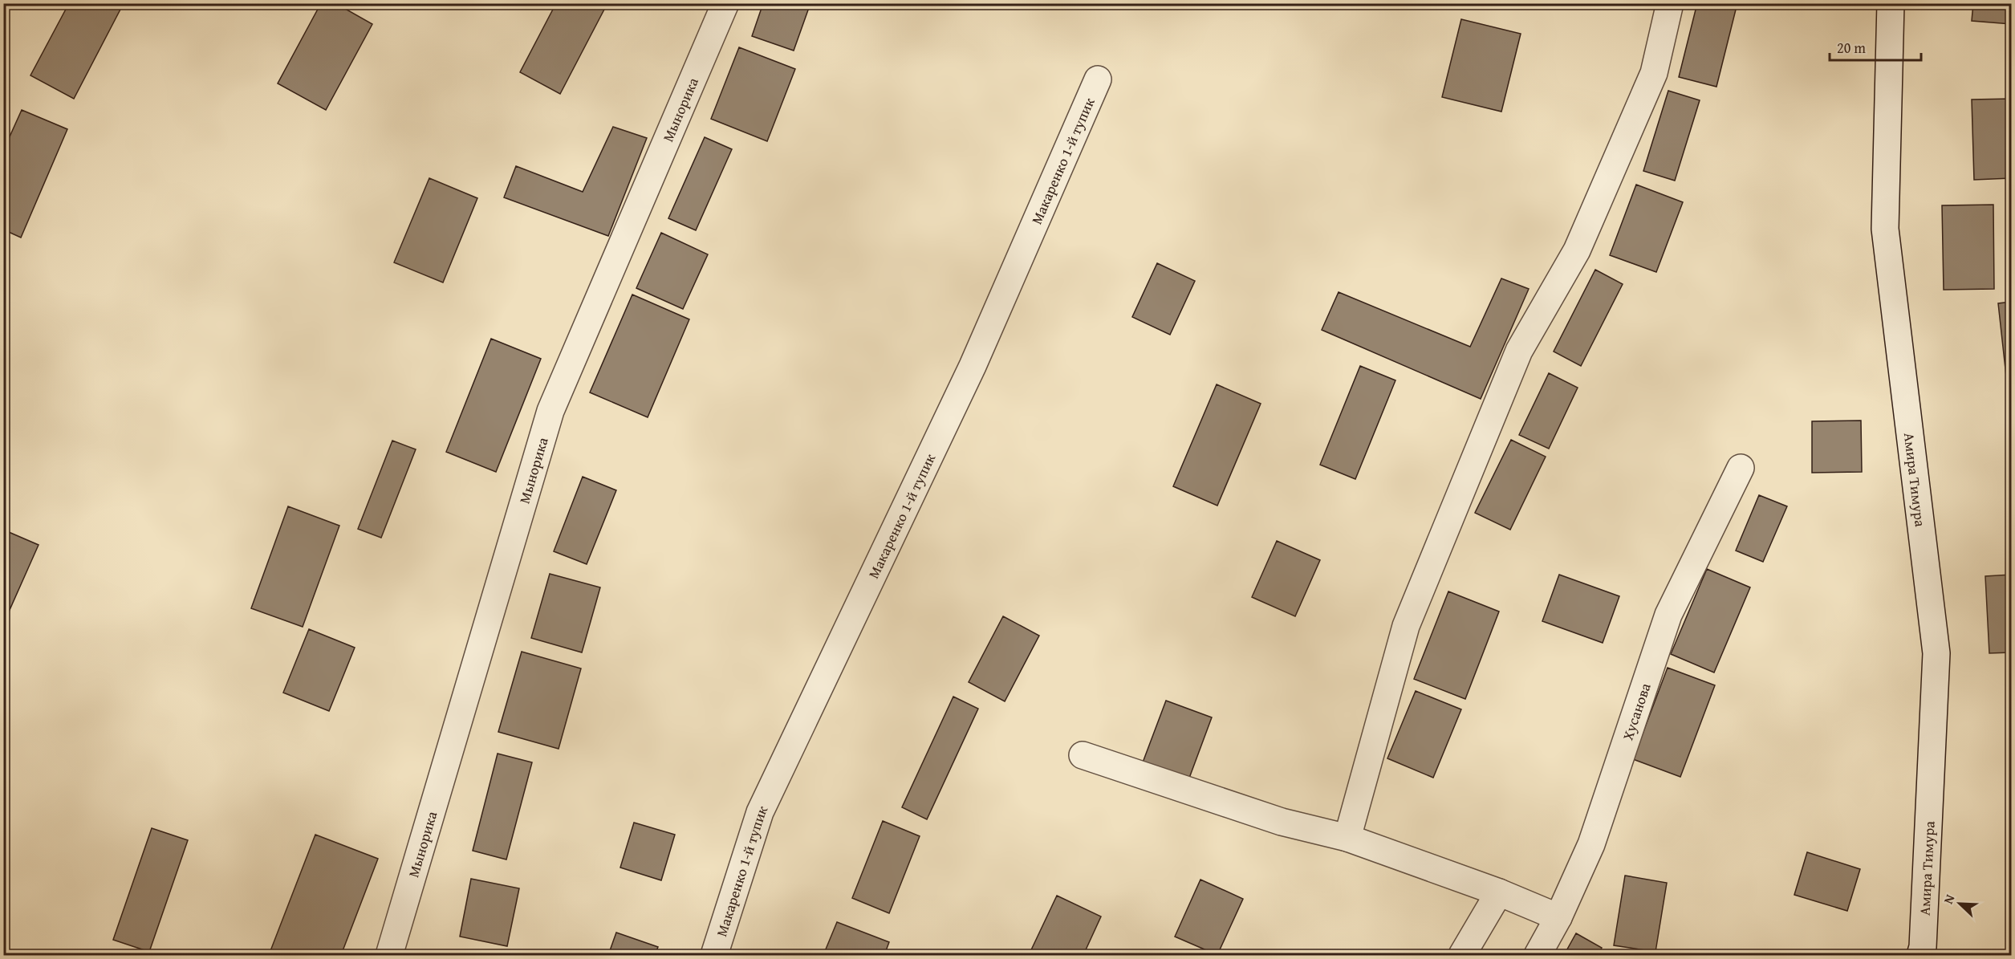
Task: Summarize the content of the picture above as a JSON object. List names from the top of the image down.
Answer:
{
  "streets": {
    "street": [
      "Мынорика",
      "Макаренко 1-й тупик",
      "Амира Тимура",
      "Хусанова"
    ]
  },
  "scale_bar": "20 m",
  "north": "top left"
}
